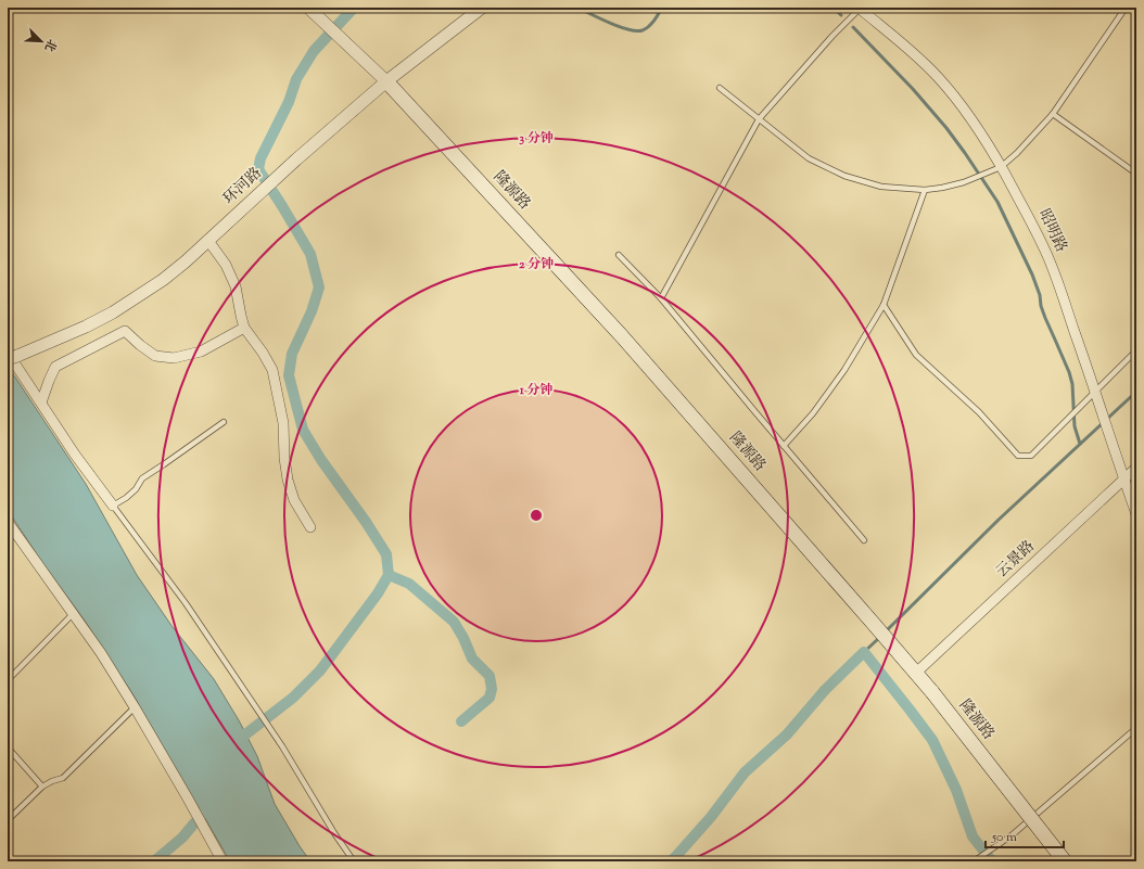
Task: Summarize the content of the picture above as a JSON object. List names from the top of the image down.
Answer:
{
  "streets": {
    "main road": ["隆源路"],
    "street": ["环河路", "昭明路", "云景路"]
  },
  "crossings": [
    ["环河路", "隆源路"],
    ["隆源路", "云景路"],
    ["昭明路", "云景路"]
  ],
  "scale_bar": "50 m",
  "north": "bottom right",
  "rings": ["3 分钟", "2 分钟", "1 分钟"]
}
